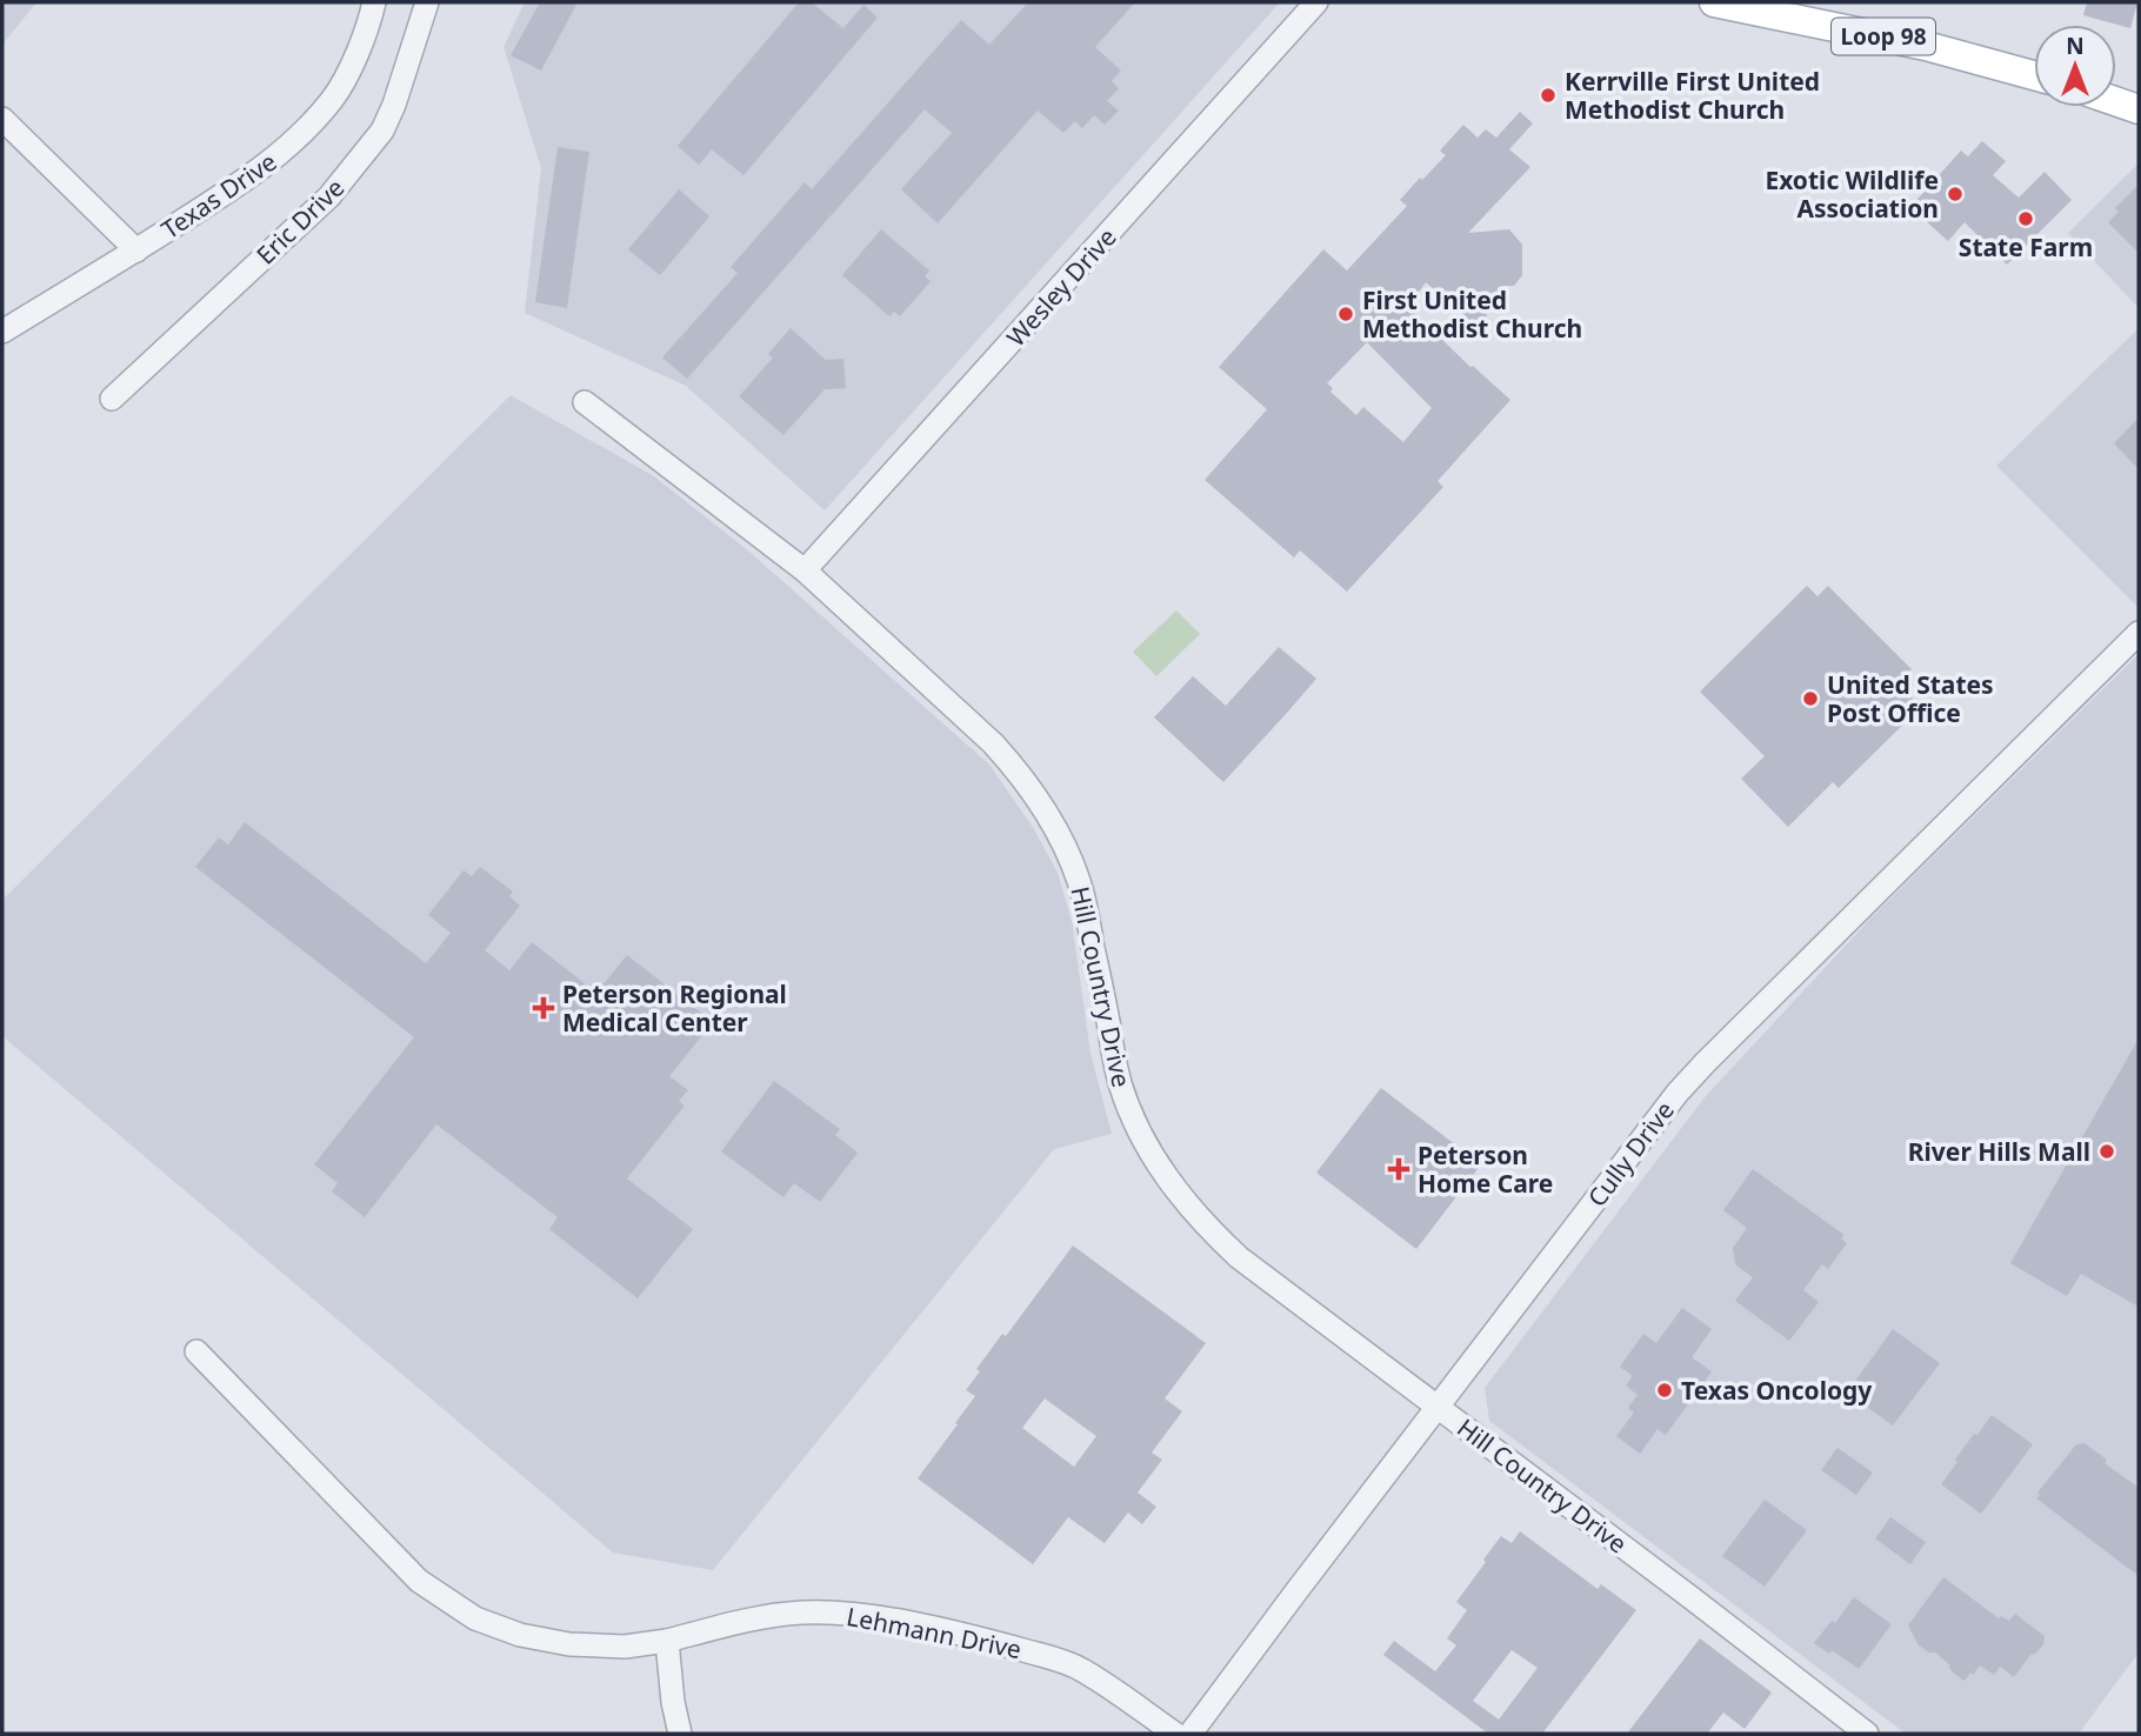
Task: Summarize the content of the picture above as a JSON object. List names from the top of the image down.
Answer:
{
  "streets": {
    "main road": ["Loop 98"],
    "street": [
      "Texas Drive",
      "Eric Drive",
      "Wesley Drive",
      "Hill Country Drive",
      "Cully Drive",
      "Lehmann Drive"
    ]
  },
  "crossings": [
    ["Wesley Drive", "Hill Country Drive"],
    ["Hill Country Drive", "Cully Drive"]
  ],
  "places": {
    "other": [
      "Kerrville First United Methodist Church",
      "Exotic Wildlife Association",
      "State Farm",
      "First United Methodist Church",
      "United States Post Office",
      "River Hills Mall",
      "Texas Oncology"
    ],
    "health": ["Peterson Regional Medical Center", "Peterson Home Care"]
  },
  "north": "top"
}
